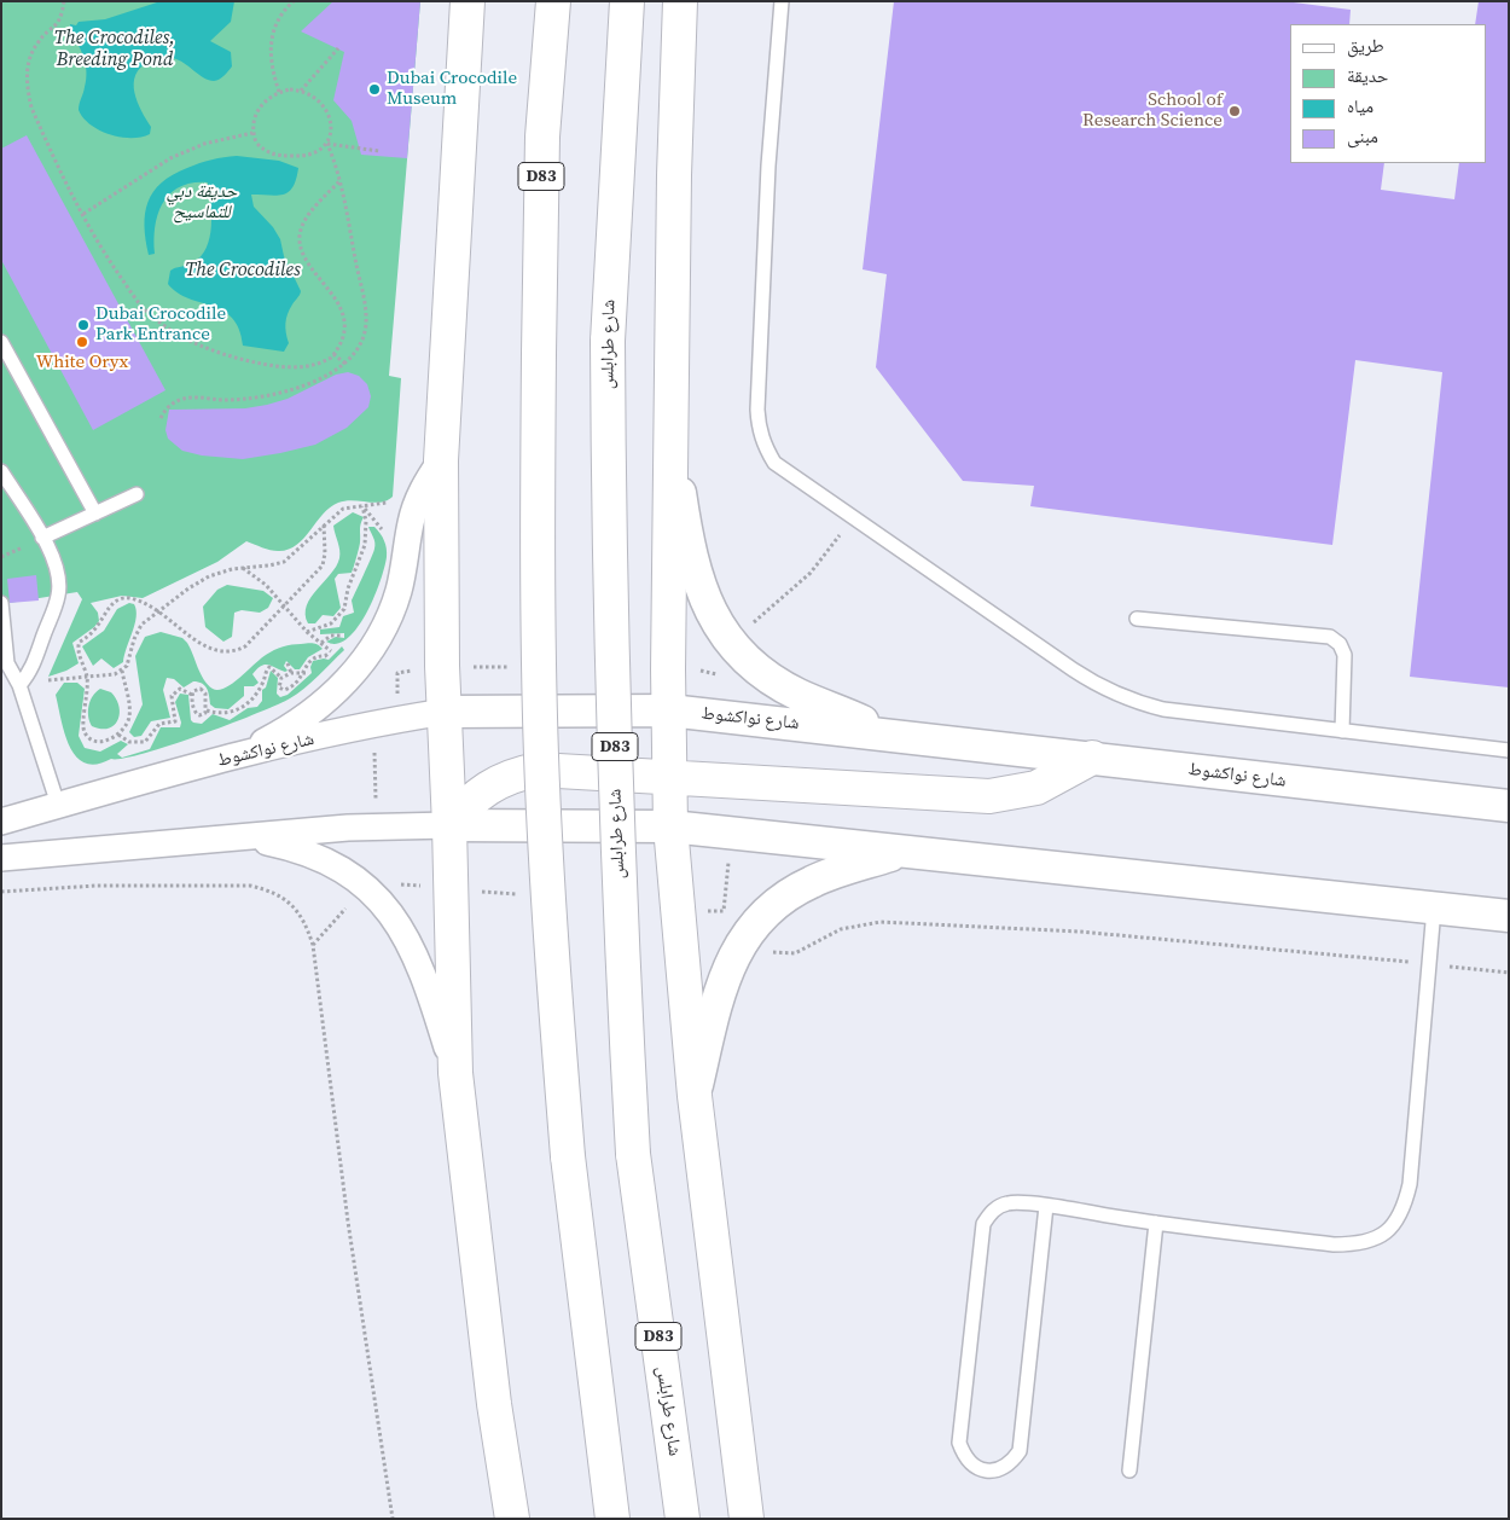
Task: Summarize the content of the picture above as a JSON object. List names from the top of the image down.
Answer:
{
  "streets": {
    "highway": ["D83", "شارع طرابلس"],
    "street": ["شارع نواكشوط"]
  },
  "water": ["The Crocodiles, Breeding Pond", "The Crocodiles"],
  "parks": ["حديقة دبي للتماسيح"],
  "places": [
    "Dubai Crocodile Museum",
    "School of Research Science",
    "Dubai Crocodile Park Entrance",
    "White Oryx"
  ],
  "legend": [
    "طريق",
    "حديقة",
    "مياه",
    "مبنى"
  ]
}
